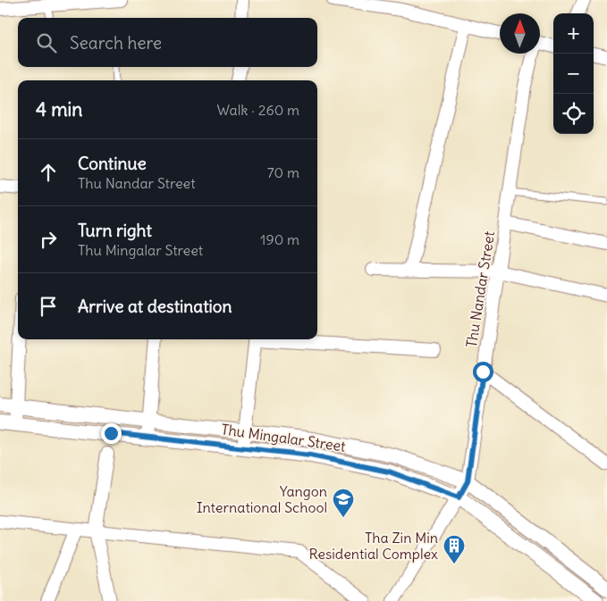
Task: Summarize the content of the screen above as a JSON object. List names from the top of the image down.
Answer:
{
  "streets": {
    "street": ["Thu Nandar Street", "Thu Mingalar Street"]
  },
  "crossings": [
    ["Thu Nandar Street", "Thu Mingalar Street"]
  ],
  "places": {
    "school or university": ["Yangon International School"],
    "building": ["Tha Zin Min Residential Complex"]
  },
  "north": "top",
  "page": {
    "map_buttons": ["+", "−"],
    "search": "Search here",
    "heading": ["4 min", "Walk · 260 m"],
    "list": [
      ["Continue", "Thu Nandar Street", "70 m"],
      ["Turn right", "Thu Mingalar Street", "190 m"],
      "Arrive at destination"
    ]
  }
}
